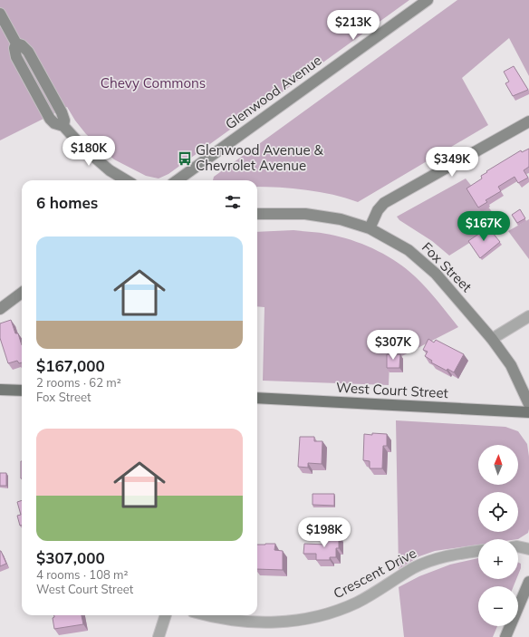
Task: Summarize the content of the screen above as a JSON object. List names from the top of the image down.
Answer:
{
  "streets": {
    "main road": ["West Court Street"],
    "street": ["Glenwood Avenue", "Fox Street", "Crescent Drive"]
  },
  "parks": ["Chevy Commons"],
  "places": {
    "bus stop": ["Glenwood Avenue & Chevrolet Avenue"]
  },
  "north": "top",
  "page": {
    "price": [
      "$213K",
      "$180K",
      "$349K",
      "$167K",
      "$307K",
      "$198K"
    ],
    "heading": "6 homes",
    "list": [
      {
        "name": "$167,000",
        "note": "2 rooms · 62 m² · Fox Street"
      },
      {
        "name": "$307,000",
        "note": "4 rooms · 108 m² · West Court Street"
      }
    ],
    "map_buttons": ["+", "−"]
  }
}
